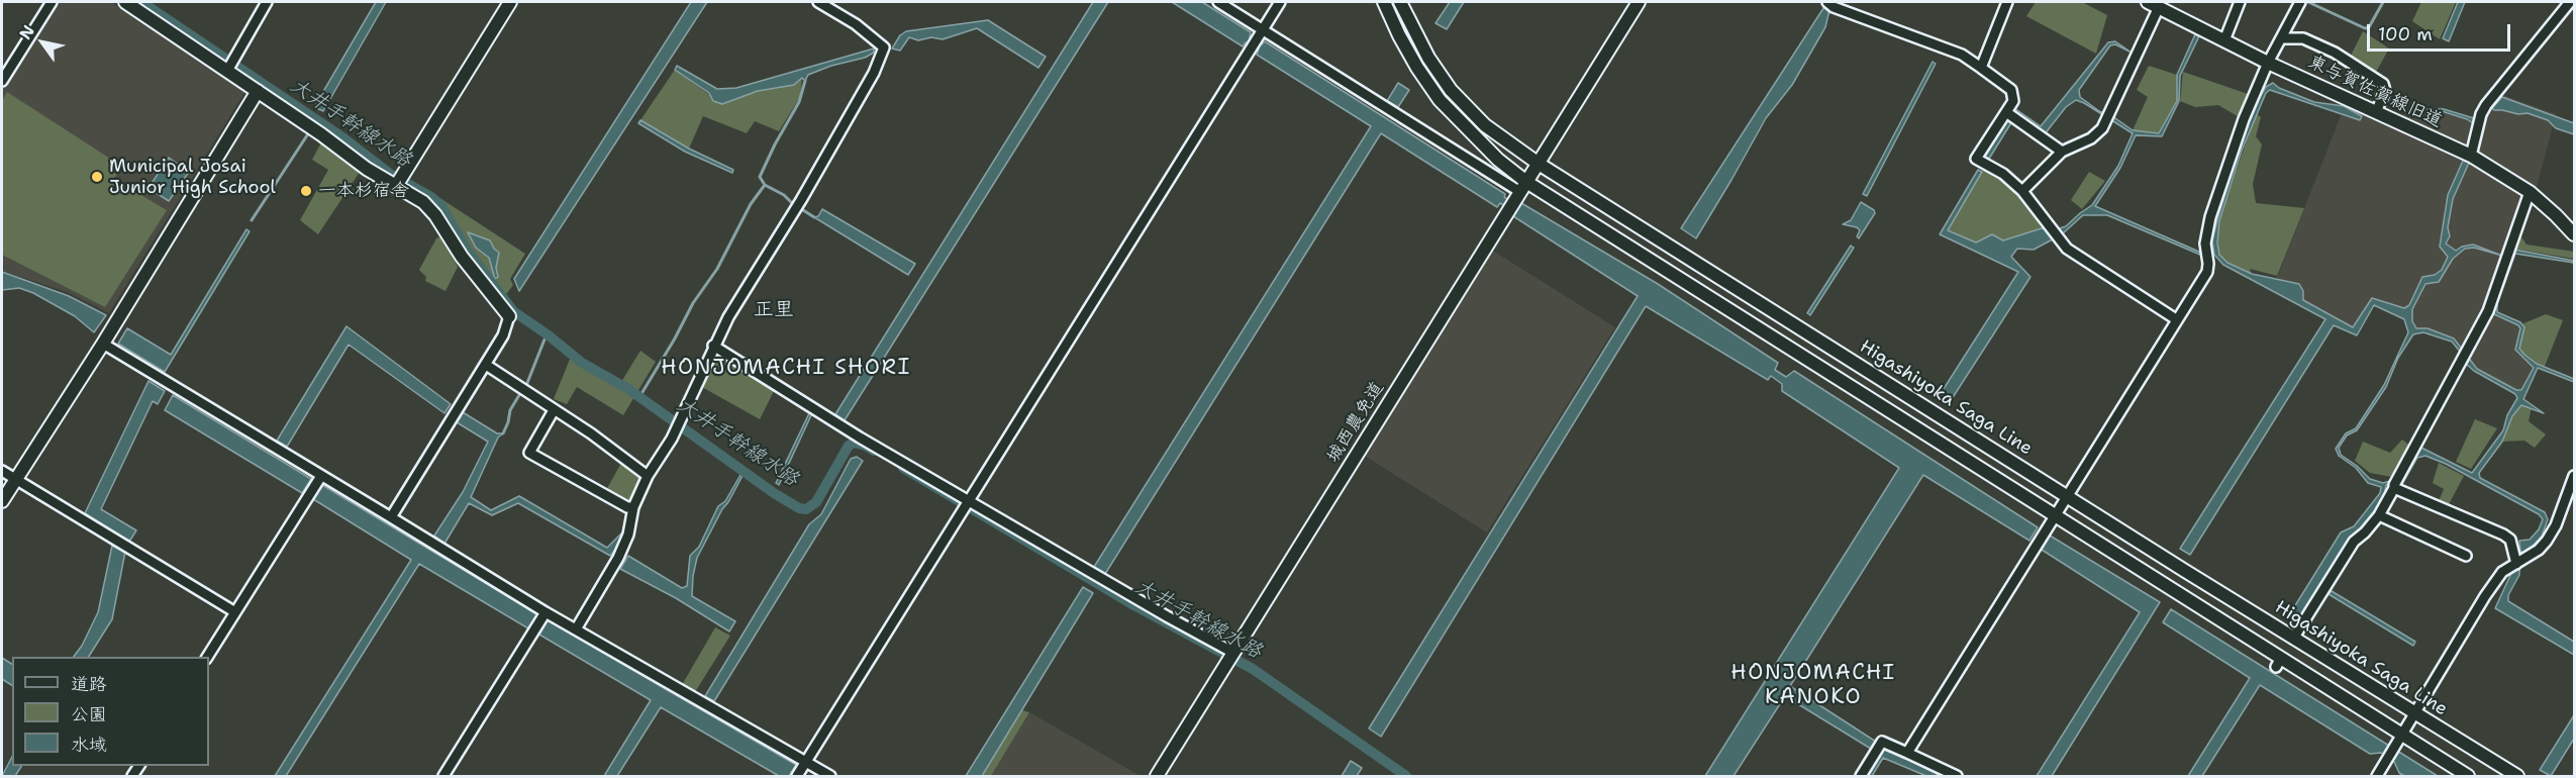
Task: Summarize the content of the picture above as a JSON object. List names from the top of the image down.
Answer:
{
  "streets": {
    "main road": ["東与賀佐賀線旧道", "Higashiyoka Saga Line", "城西農免道"]
  },
  "crossings": [
    ["Higashiyoka Saga Line", "城西農免道"]
  ],
  "districts": ["正里", "HONJOMACHI SHORI", "HONJOMACHI KANOKO"],
  "water": ["大井手幹線水路"],
  "places": ["Municipal Josai Junior High School", "一本杉宿舎"],
  "legend": ["道路", "公園", "水域"],
  "scale_bar": "100 m",
  "north": "top left"
}
